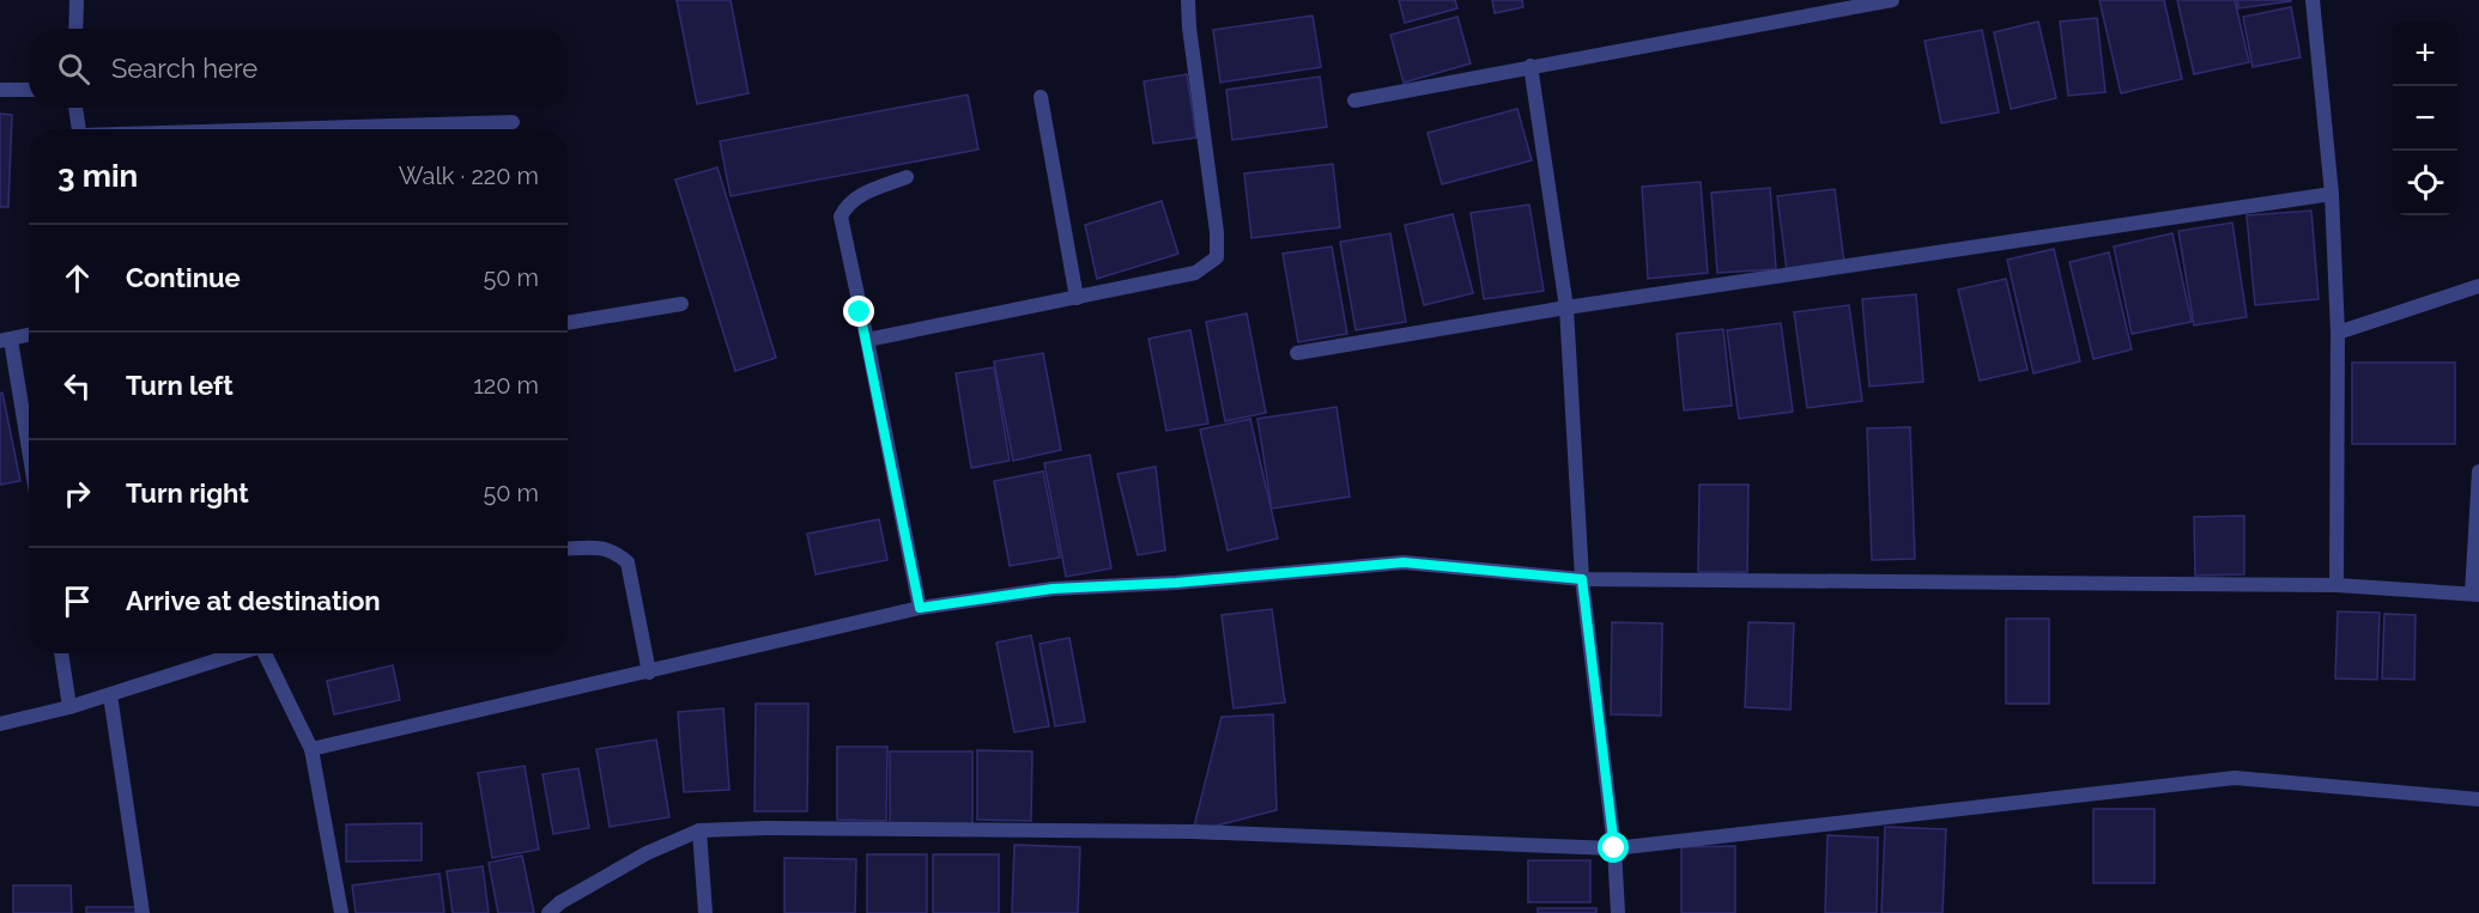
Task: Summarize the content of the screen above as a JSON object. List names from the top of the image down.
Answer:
{
  "page": {
    "map_buttons": ["+", "−"],
    "search": "Search here",
    "heading": ["3 min", "Walk · 220 m"],
    "list": [
      ["Continue", "50 m"],
      ["Turn left", "120 m"],
      ["Turn right", "50 m"],
      "Arrive at destination"
    ]
  }
}
